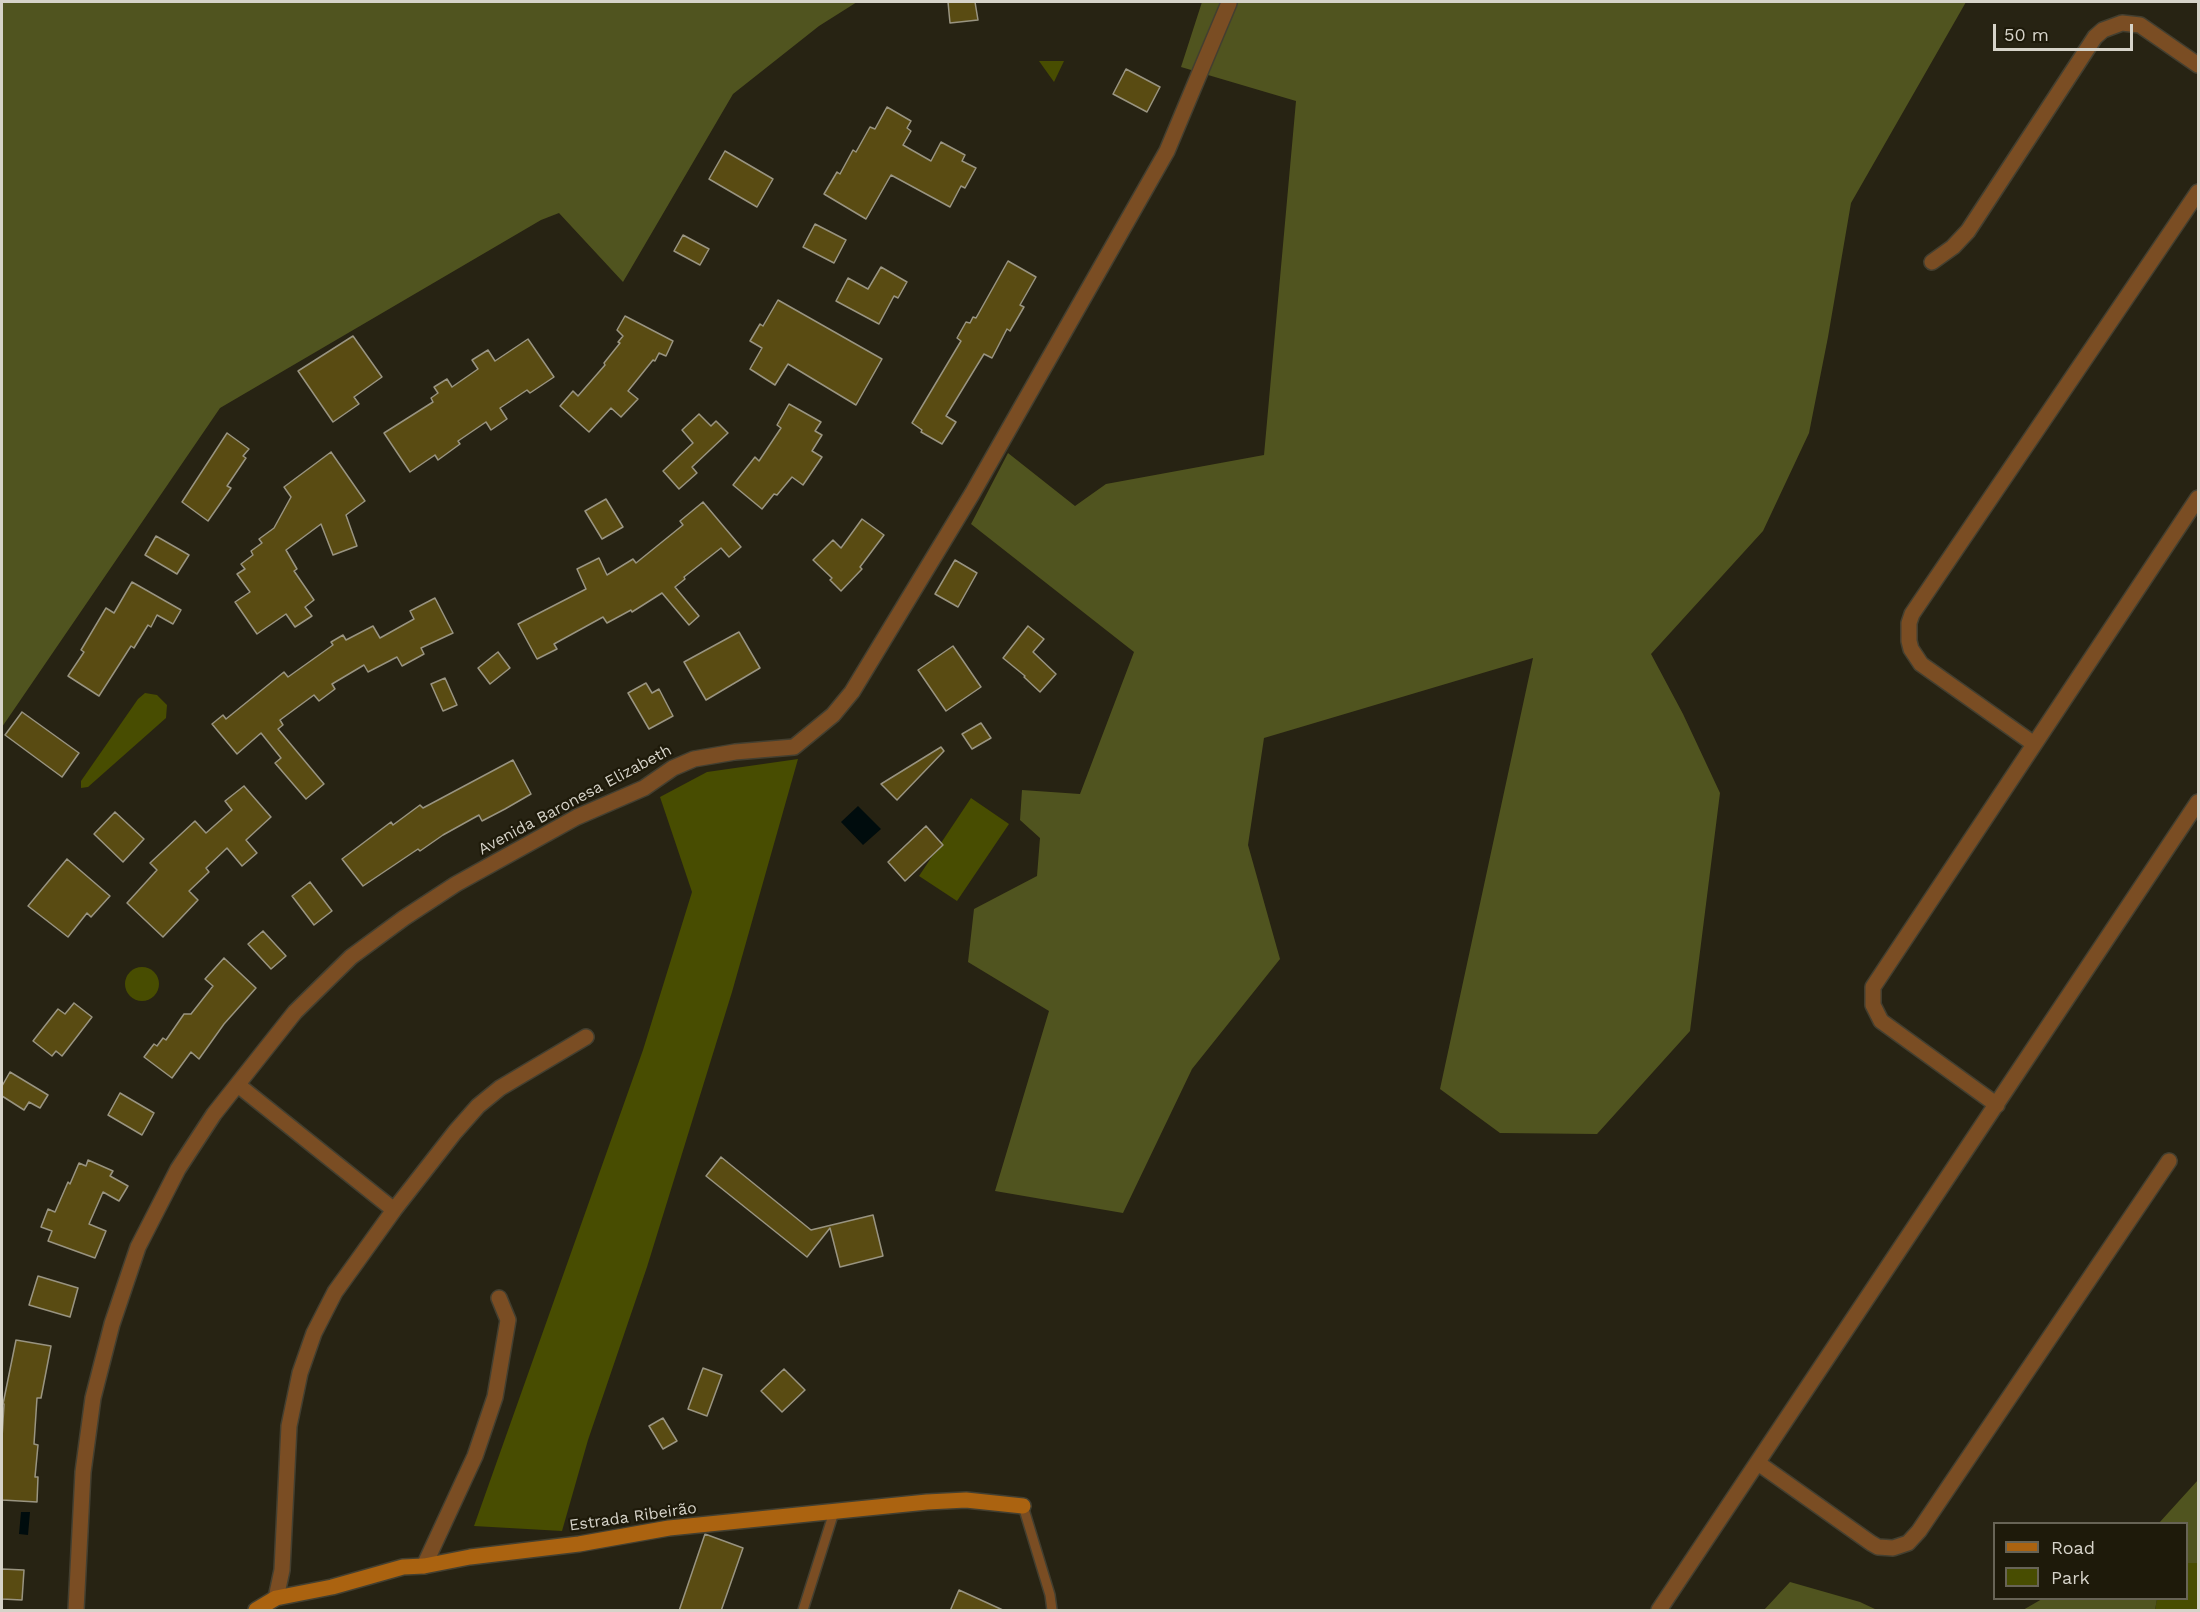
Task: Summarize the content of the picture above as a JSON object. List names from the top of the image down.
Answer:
{
  "streets": {
    "street": ["Avenida Baronesa Elizabeth", "Estrada Ribeirão"]
  },
  "legend": ["Road", "Park"],
  "scale_bar": "50 m"
}
